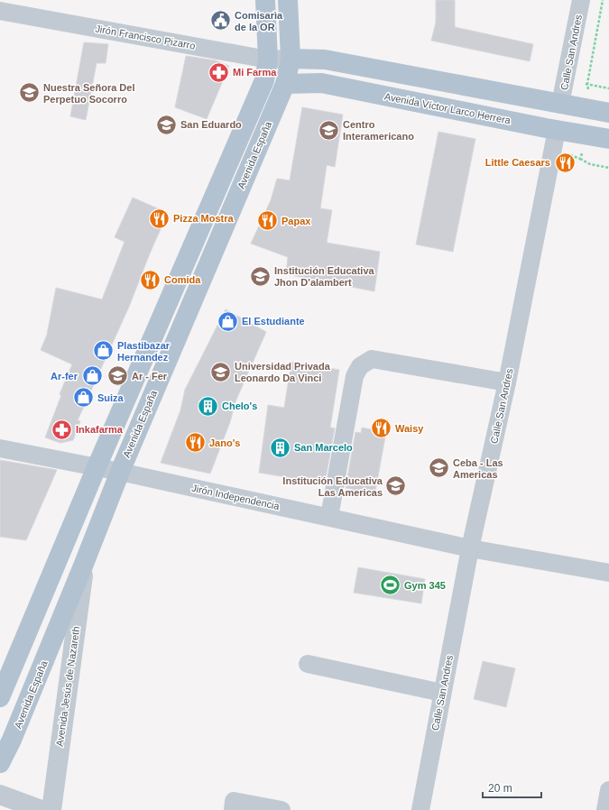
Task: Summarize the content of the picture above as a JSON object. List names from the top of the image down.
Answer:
{
  "streets": {
    "main road": ["Avenida Víctor Larco Herrera", "Avenida España"],
    "street": [
      "Jirón Francisco Pizarro",
      "Calle San Andres",
      "Jirón Independencia",
      "Avenida Jesús de Nazareth"
    ]
  },
  "crossings": [
    ["Jirón Francisco Pizarro", "Avenida España"],
    ["Calle San Andres", "Avenida Víctor Larco Herrera"],
    ["Calle San Andres", "Jirón Independencia"],
    ["Avenida Víctor Larco Herrera", "Avenida España"],
    ["Avenida España", "Jirón Independencia"],
    ["Avenida España", "Avenida Jesús de Nazareth"]
  ],
  "places": {
    "public building": ["Comisarìa de la OR"],
    "pharmacy": ["Mi Farma", "Inkafarma"],
    "school or university": [
      "Nuestra Señora Del Perpetuo Socorro",
      "San Eduardo",
      "Centro Interamericano",
      "Institución Educativa Jhon D'alambert",
      "Universidad Privada Leonardo Da Vinci",
      "Ar - Fer",
      "Ceba - Las Americas",
      "Institución Educativa Las Americas"
    ],
    "restaurant": [
      "Little Caesars",
      "Pizza Mostra",
      "Papax",
      "Comida",
      "Waisy",
      "Jano's"
    ],
    "shop": [
      "El Estudiante",
      "Plastibazar Hernandez",
      "Ar-fer",
      "Suiza"
    ],
    "building": ["Chelo's", "San Marcelo"],
    "sports": ["Gym 345"]
  },
  "scale_bar": "20 m"
}
